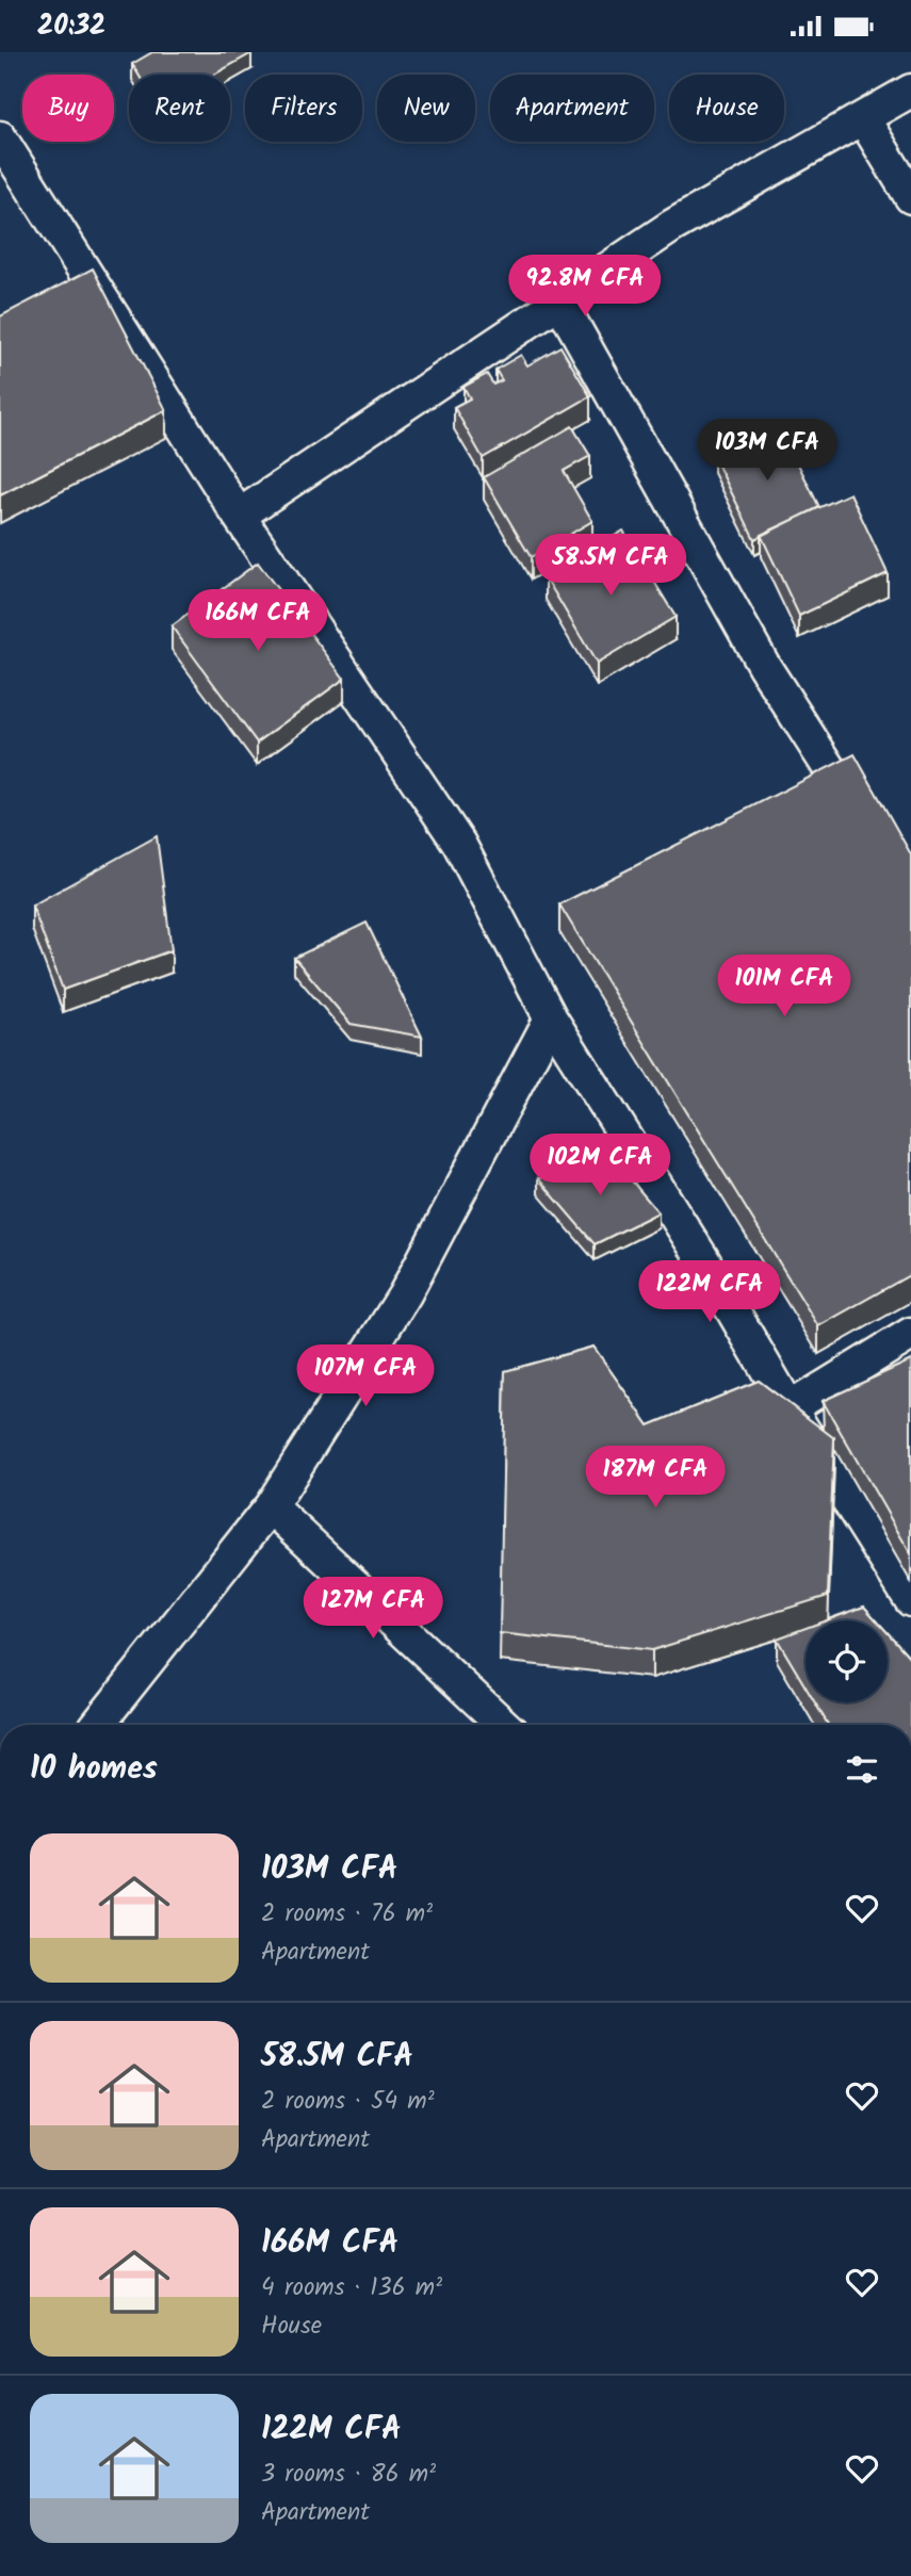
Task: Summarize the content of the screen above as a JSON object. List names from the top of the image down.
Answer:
{
  "page": {
    "status": "20:32",
    "chip": [
      "Buy",
      "Rent",
      "Filters",
      "New",
      "Apartment",
      "House"
    ],
    "price": [
      "92.8M CFA",
      "103M CFA",
      "58.5M CFA",
      "166M CFA",
      "101M CFA",
      "102M CFA",
      "122M CFA",
      "107M CFA",
      "187M CFA",
      "127M CFA"
    ],
    "heading": "10 homes",
    "list": [
      {
        "name": "103M CFA",
        "note": "2 rooms · 76 m² · Apartment"
      },
      {
        "name": "58.5M CFA",
        "note": "2 rooms · 54 m² · Apartment"
      },
      {
        "name": "166M CFA",
        "note": "4 rooms · 136 m² · House"
      },
      {
        "name": "122M CFA",
        "note": "3 rooms · 86 m² · Apartment"
      }
    ]
  }
}
